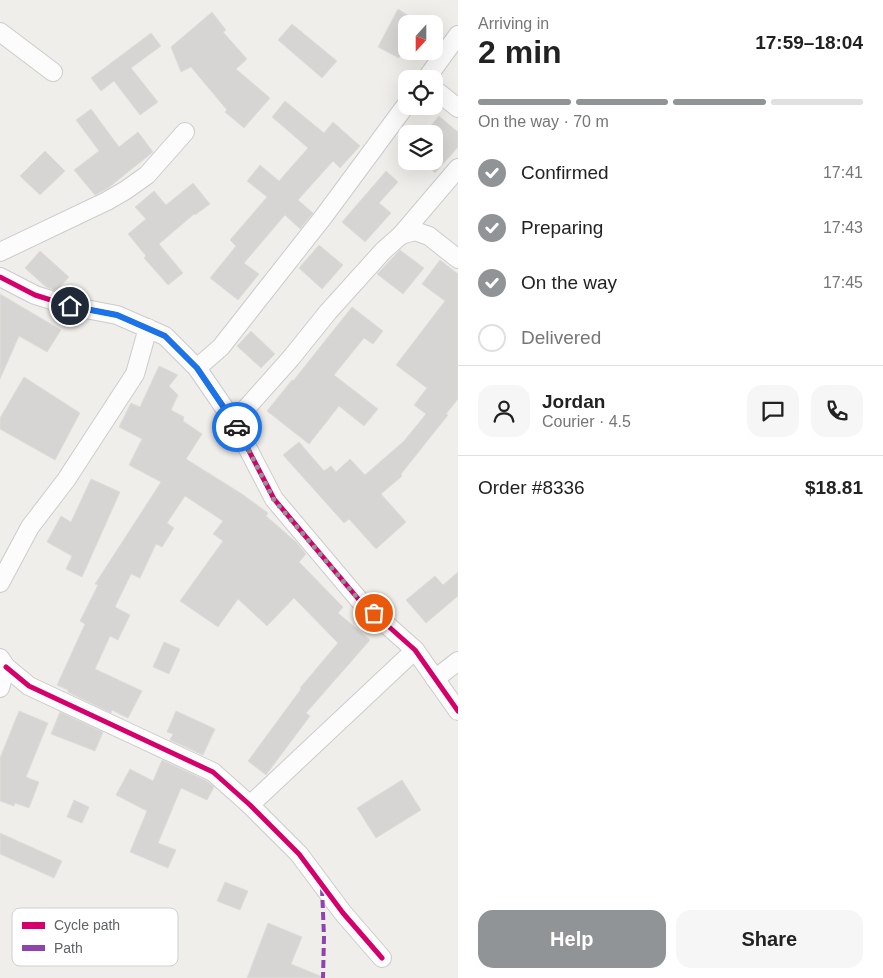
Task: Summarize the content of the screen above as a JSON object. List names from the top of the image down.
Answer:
{
  "legend": ["Cycle path", "Path"],
  "north": "bottom",
  "page": {
    "heading": ["2 min", "Arriving in", "17:59–18:04"],
    "panel": [
      "Jordan",
      "Courier · 4.5",
      "Order #8336",
      "$18.81"
    ],
    "bar": "On the way · 70 m",
    "list": [
      ["Confirmed", "17:41"],
      ["Preparing", "17:43"],
      ["On the way", "17:45"],
      "Delivered"
    ],
    "buttons": ["Help", "Share"]
  }
}
